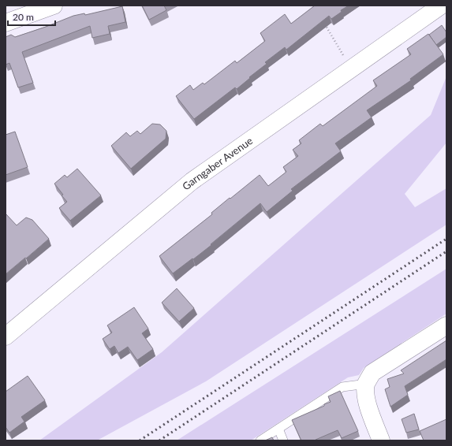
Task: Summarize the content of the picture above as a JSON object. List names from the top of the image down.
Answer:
{
  "streets": {
    "street": ["Garngaber Avenue"]
  },
  "scale_bar": "20 m"
}
